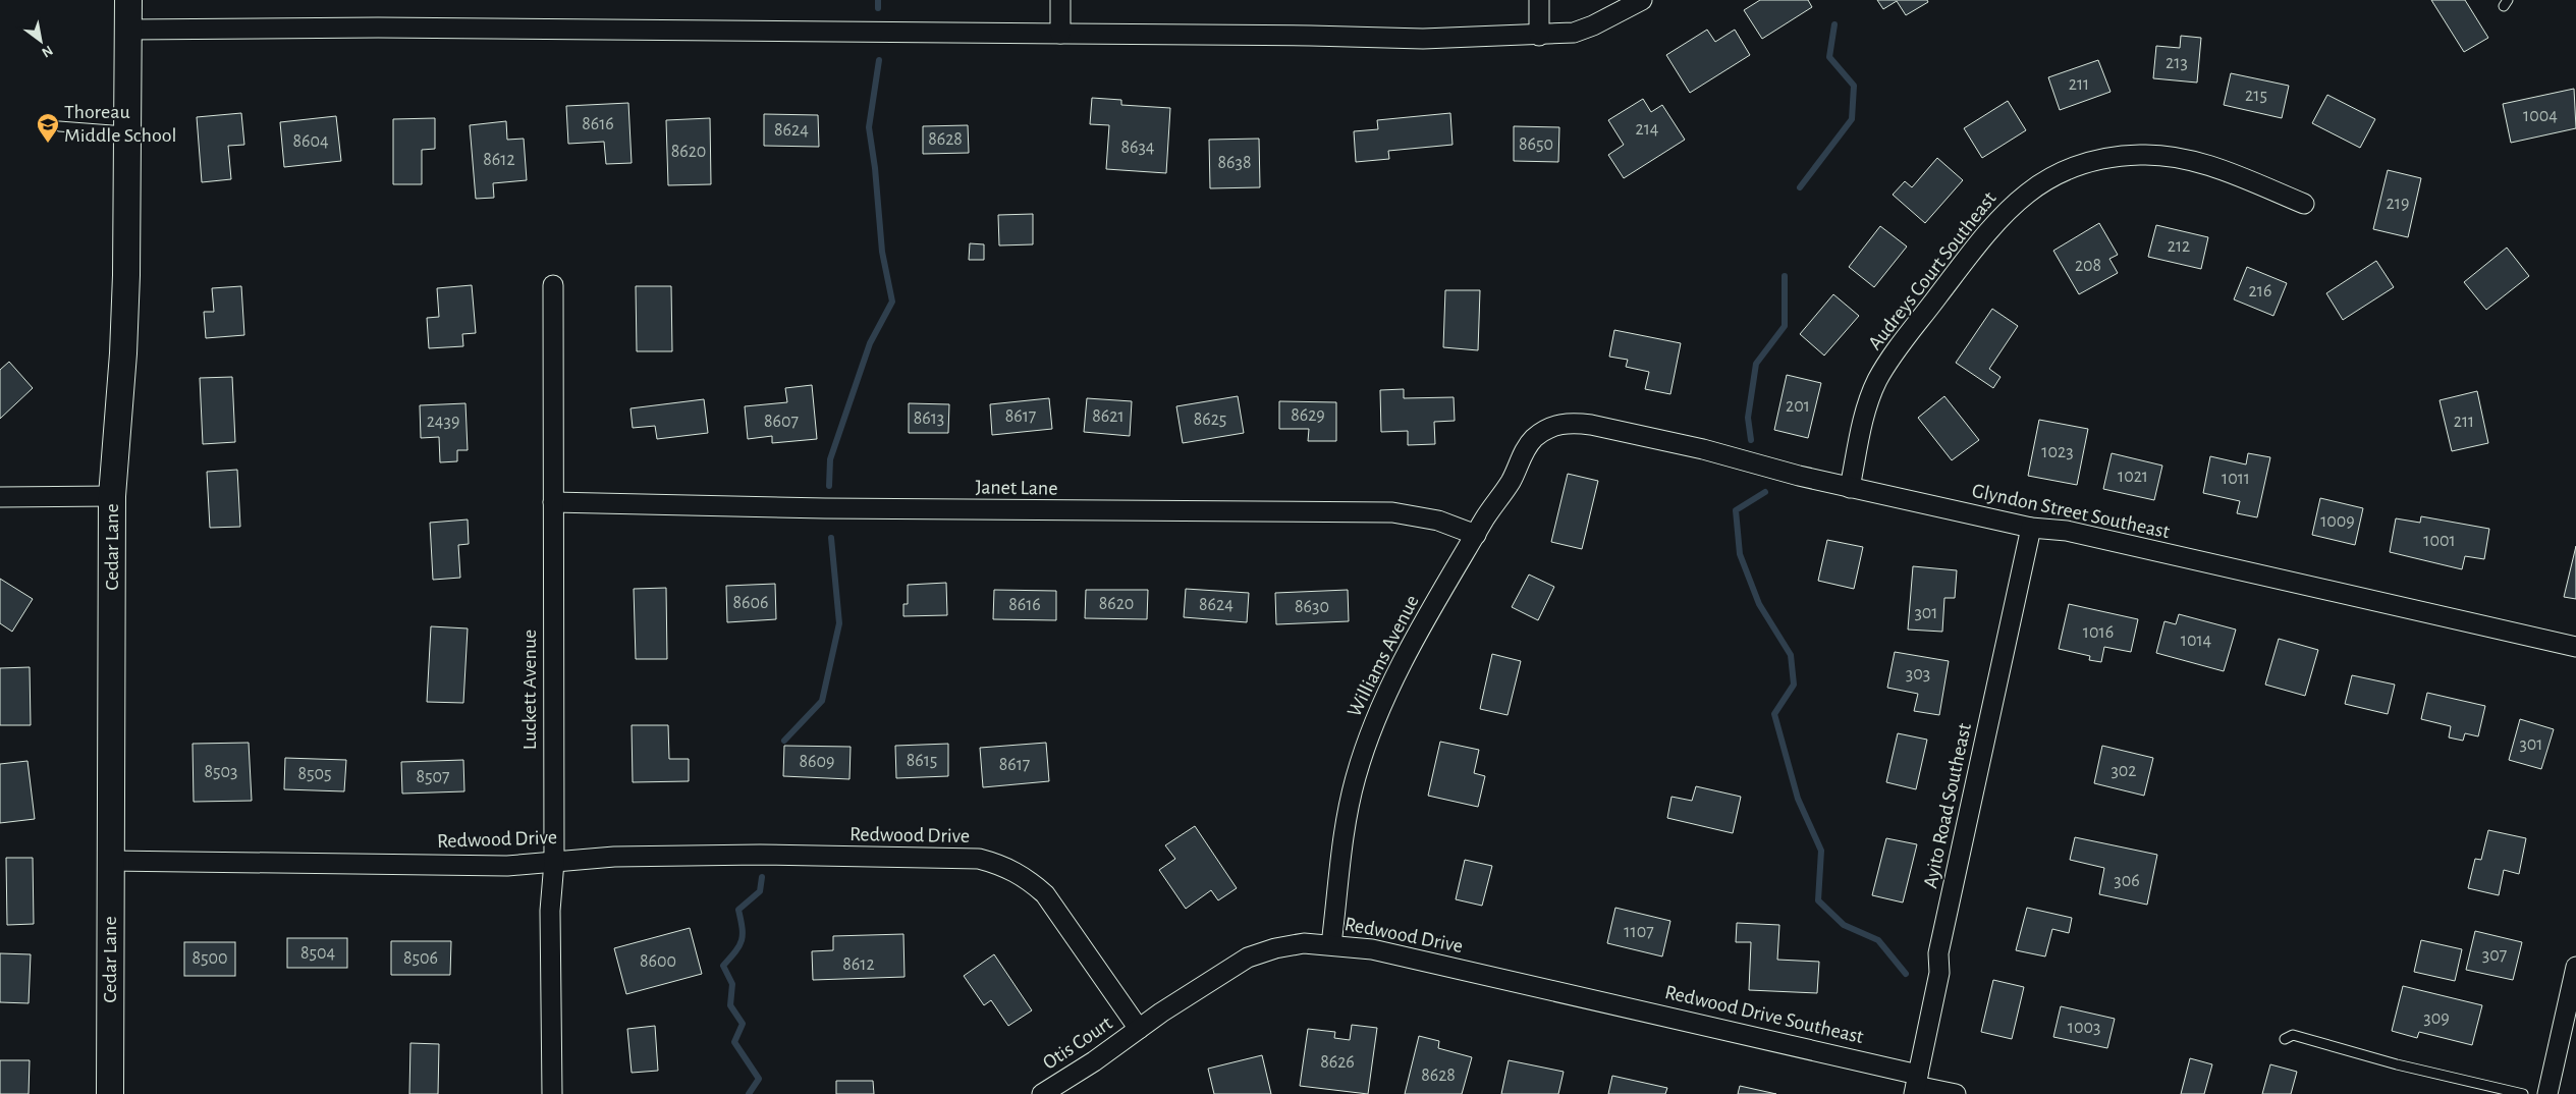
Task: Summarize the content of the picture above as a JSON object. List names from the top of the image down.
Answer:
{
  "streets": {
    "main road": ["Cedar Lane"],
    "street": [
      "Audreys Court Southeast",
      "Janet Lane",
      "Glyndon Street Southeast",
      "Williams Avenue",
      "Luckett Avenue",
      "Ayito Road Southeast",
      "Redwood Drive",
      "Redwood Drive Southeast",
      "Otis Court"
    ]
  },
  "crossings": [
    ["Audreys Court Southeast", "Glyndon Street Southeast"],
    ["Janet Lane", "Williams Avenue"],
    ["Janet Lane", "Luckett Avenue"],
    ["Glyndon Street Southeast", "Williams Avenue"],
    ["Glyndon Street Southeast", "Ayito Road Southeast"],
    ["Cedar Lane", "Redwood Drive"],
    ["Williams Avenue", "Redwood Drive"],
    ["Luckett Avenue", "Redwood Drive"],
    ["Ayito Road Southeast", "Redwood Drive Southeast"],
    ["Redwood Drive", "Redwood Drive Southeast"],
    ["Redwood Drive", "Otis Court"]
  ],
  "places": {
    "school or university": ["Thoreau Middle School"]
  },
  "house_numbers": [
    "213",
    "211",
    "215",
    "1004",
    "8616",
    "214",
    "8624",
    "8628",
    "8604",
    "8650",
    "8634",
    "8620",
    "8612",
    "8638",
    "219",
    "212",
    "208",
    "216",
    "201",
    "8629",
    "8617",
    "8621",
    "8613",
    "8625",
    "2439",
    "8607",
    "211",
    "1023",
    "1021",
    "1011",
    "1009",
    "1001",
    "8606",
    "8620",
    "8616",
    "8624",
    "8630",
    "301",
    "1016",
    "1014",
    "303",
    "301",
    "8615",
    "8609",
    "8617",
    "302",
    "8503",
    "8505",
    "8507",
    "306",
    "1107",
    "8504",
    "307",
    "8500",
    "8506",
    "8600",
    "8612",
    "309",
    "1003",
    "8626",
    "8628"
  ],
  "north": "bottom right"
}
